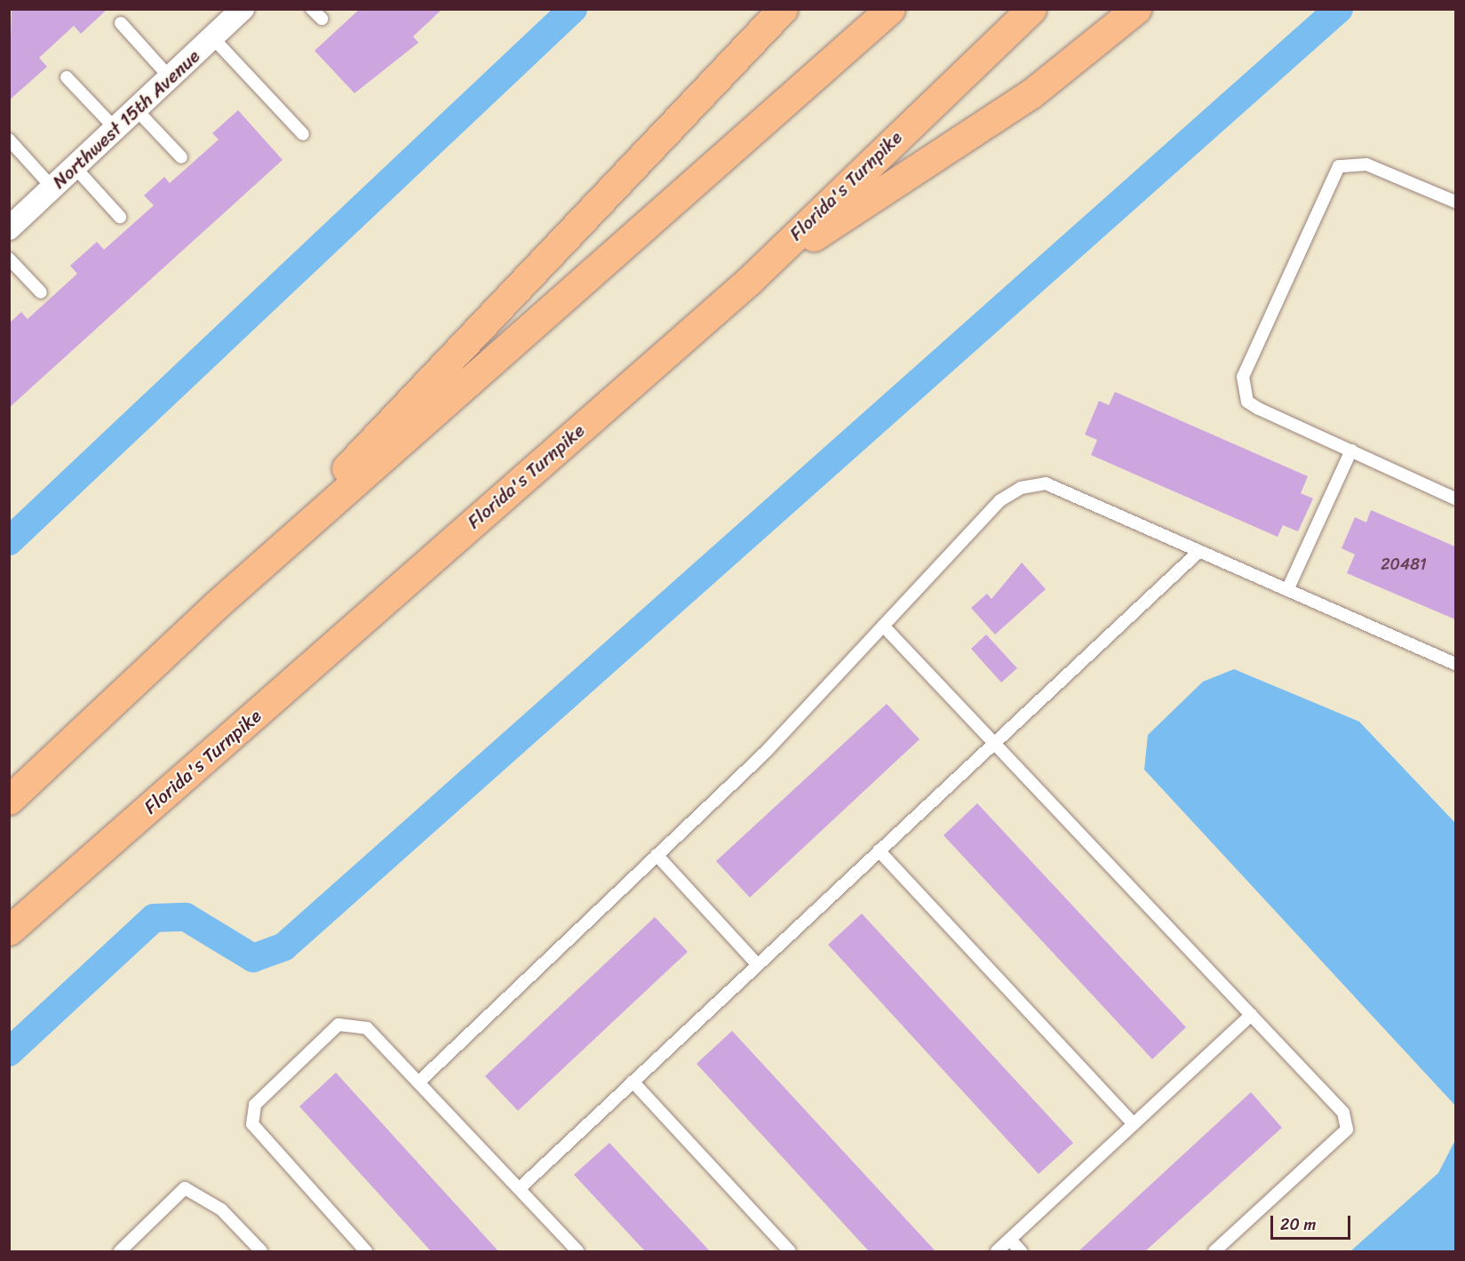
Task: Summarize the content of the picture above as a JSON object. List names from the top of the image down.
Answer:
{
  "streets": {
    "highway": ["Florida's Turnpike"],
    "street": ["Northwest 15th Avenue"]
  },
  "house_numbers": ["20481"],
  "scale_bar": "20 m"
}
